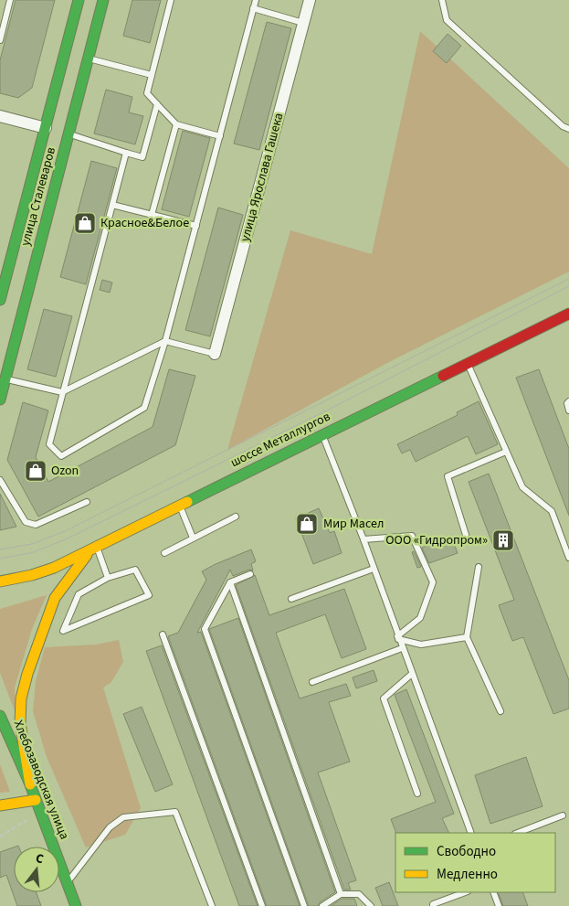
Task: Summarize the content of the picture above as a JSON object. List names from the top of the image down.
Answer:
{
  "streets": {
    "main road": ["улица Сталеваров", "шоссе Металлургов", "Хлебозаводская улица"],
    "street": ["улица Ярослава Гашека"]
  },
  "places": {
    "shop": ["Красное&Белое", "Ozon", "Мир Масел"],
    "building": ["ООО «Гидропром»"]
  },
  "legend": ["Свободно", "Медленно"],
  "north": "top"
}
